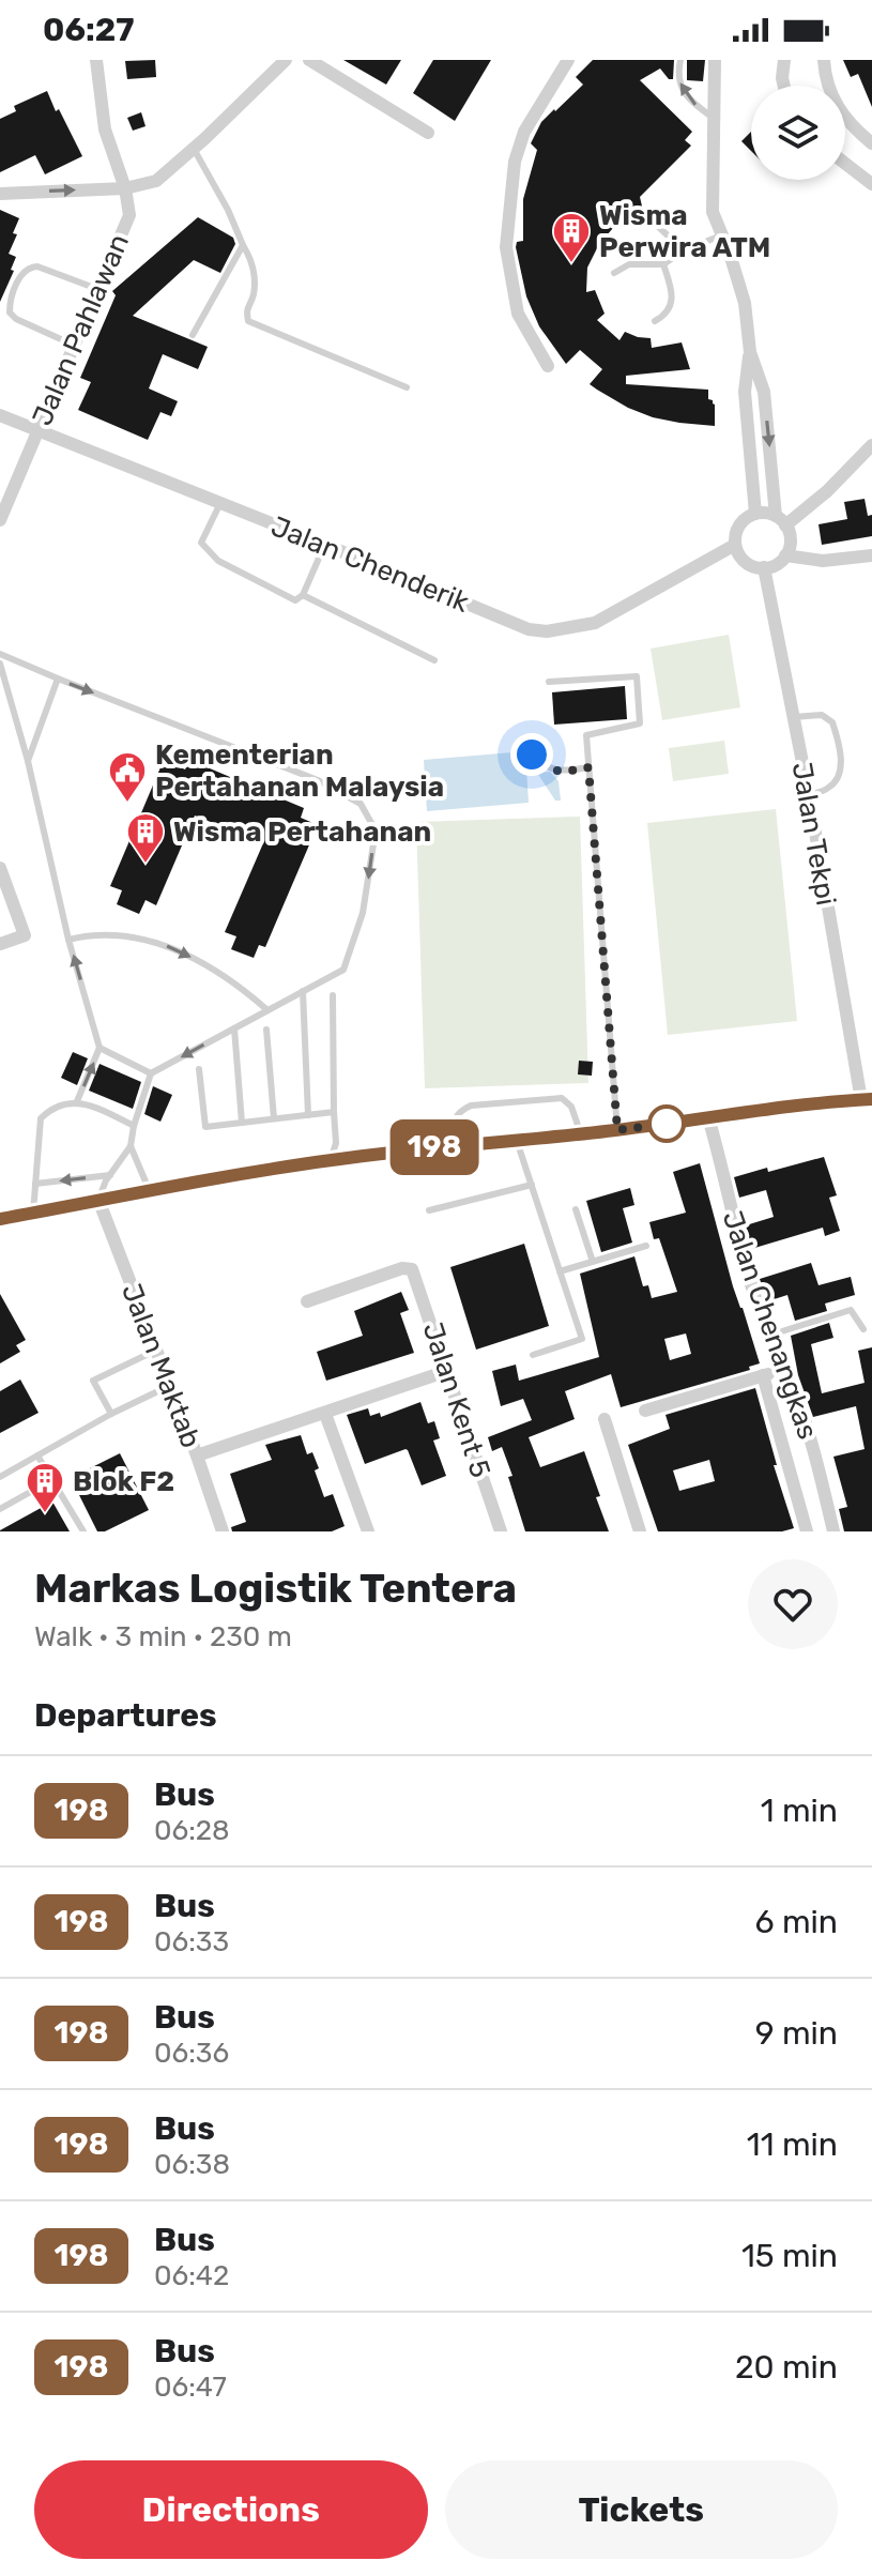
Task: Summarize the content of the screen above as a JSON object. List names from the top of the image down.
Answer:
{
  "streets": {
    "street": [
      "Jalan Pahlawan",
      "Jalan Chenderik",
      "Jalan Tekpi",
      "Jalan Chenangkas",
      "Jalan Maktab",
      "Jalan Kent 5"
    ]
  },
  "crossings": [
    ["Jalan Pahlawan", "Jalan Chenderik"],
    ["Jalan Chenderik", "Jalan Tekpi"]
  ],
  "places": {
    "building": ["Wisma Perwira ATM", "Wisma Pertahanan", "Blok F2"],
    "public building": ["Kementerian Pertahanan Malaysia"]
  },
  "lines": ["bus line 198"],
  "page": {
    "status": "06:27",
    "on_map": "198",
    "heading": [
      ["Markas Logistik Tentera", "Walk · 3 min · 230 m"],
      "Departures"
    ],
    "list": [
      {
        "mark": "198",
        "name": "Bus",
        "note": "06:28",
        "value": "1 min"
      },
      {
        "mark": "198",
        "name": "Bus",
        "note": "06:33",
        "value": "6 min"
      },
      {
        "mark": "198",
        "name": "Bus",
        "note": "06:36",
        "value": "9 min"
      },
      {
        "mark": "198",
        "name": "Bus",
        "note": "06:38",
        "value": "11 min"
      },
      {
        "mark": "198",
        "name": "Bus",
        "note": "06:42",
        "value": "15 min"
      },
      {
        "mark": "198",
        "name": "Bus",
        "note": "06:47",
        "value": "20 min"
      }
    ],
    "buttons": ["Directions", "Tickets"]
  }
}
